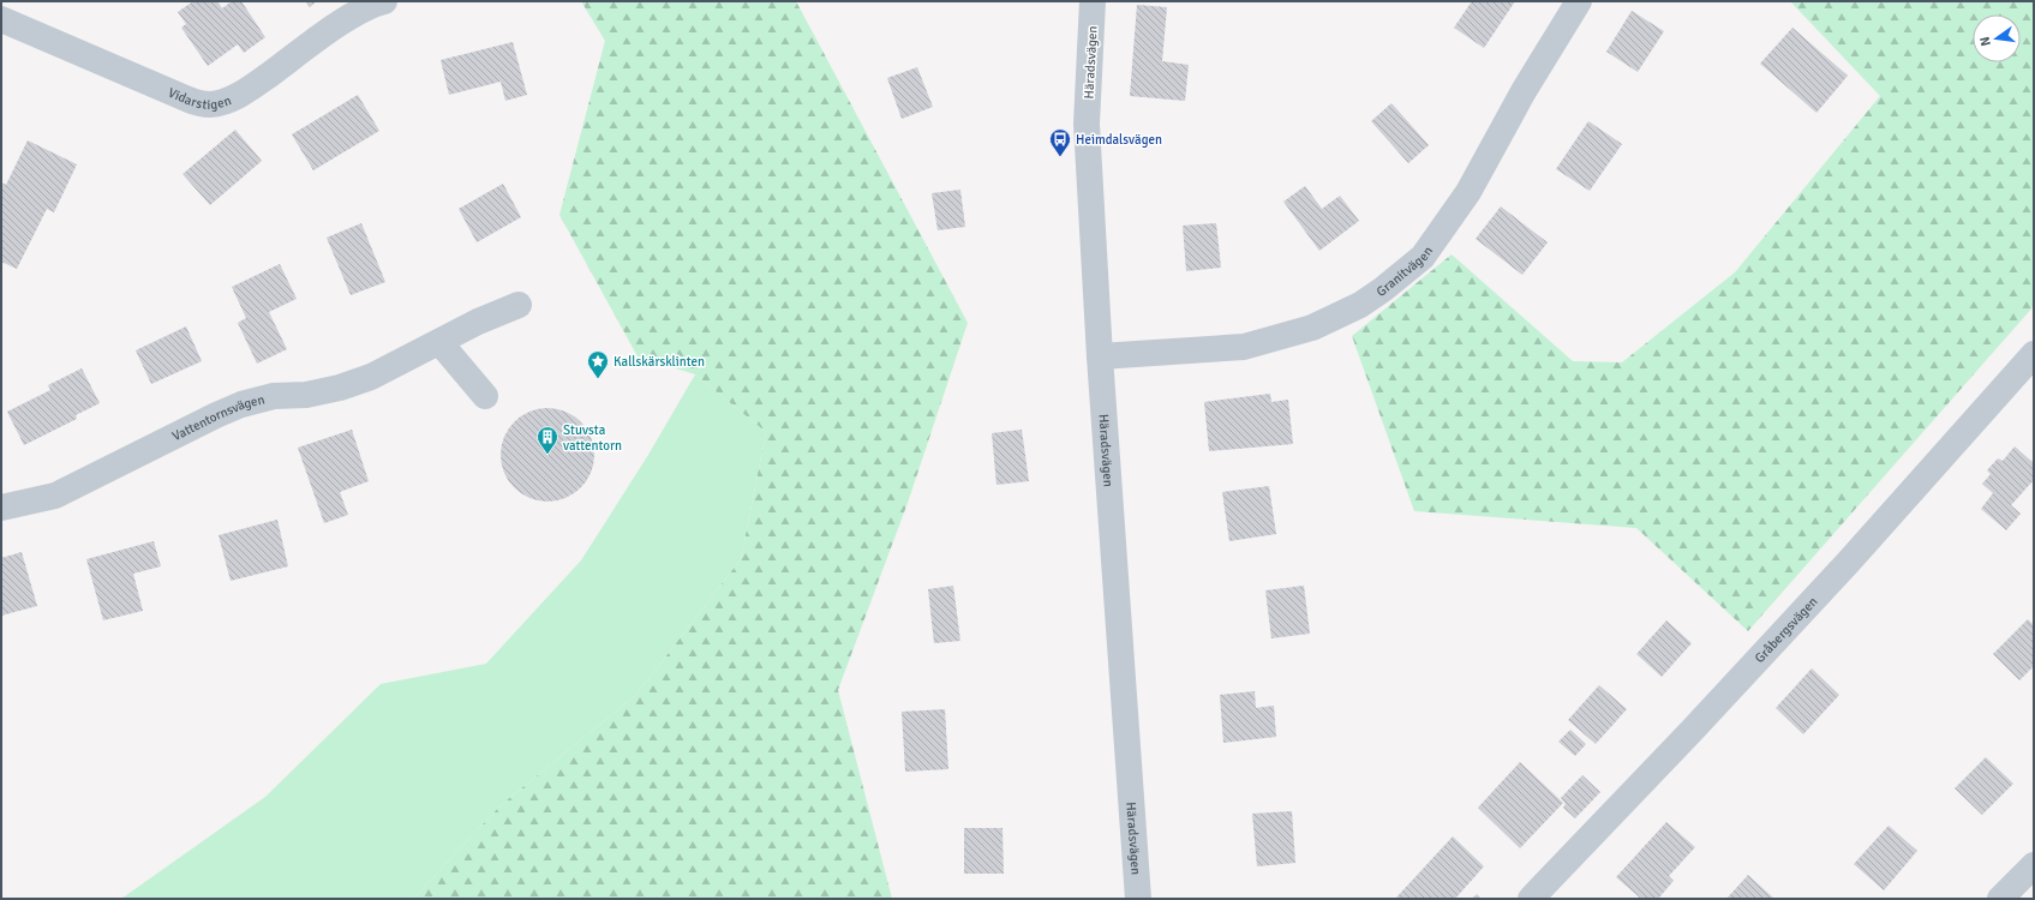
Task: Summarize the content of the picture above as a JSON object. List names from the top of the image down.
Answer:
{
  "streets": {
    "street": [
      "Häradsvägen",
      "Vidarstigen",
      "Granitvägen",
      "Vattentornsvägen",
      "Gråbergsvägen"
    ]
  },
  "crossings": [
    ["Häradsvägen", "Granitvägen"]
  ],
  "places": {
    "bus stop": ["Heimdalsvägen"],
    "place": ["Kallskärsklinten"],
    "building": ["Stuvsta vattentorn"]
  },
  "north": "left"
}
